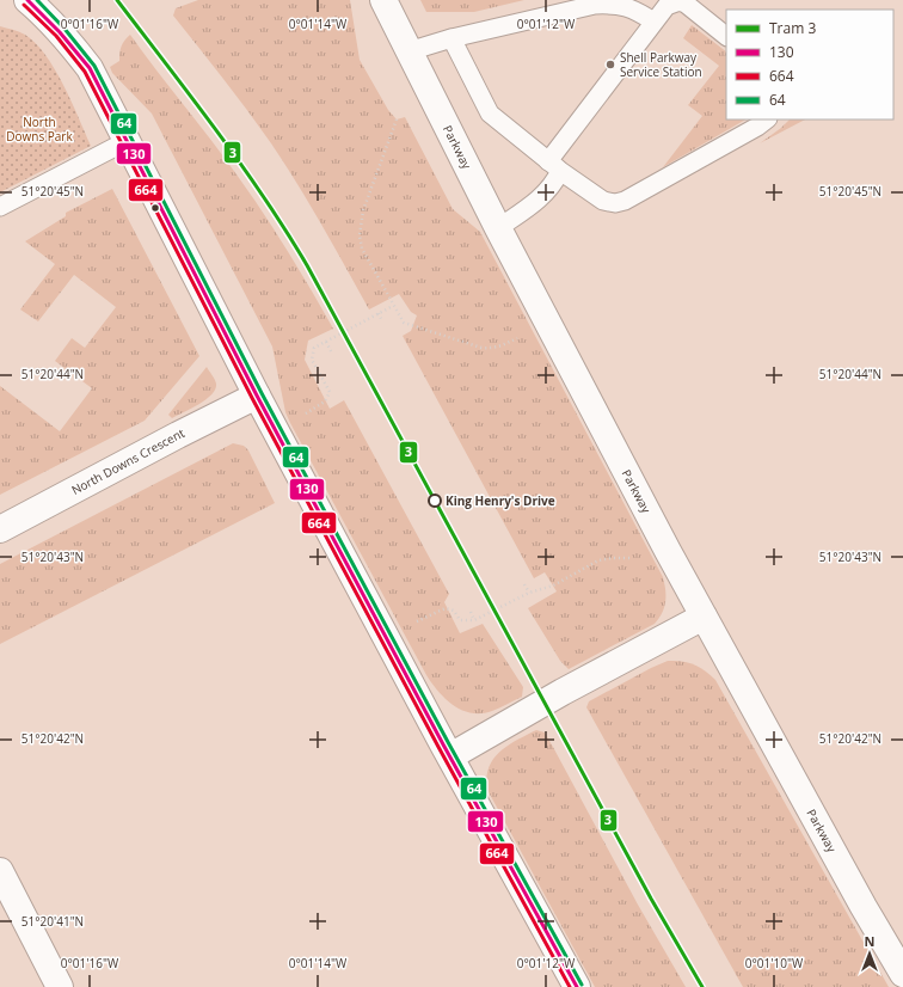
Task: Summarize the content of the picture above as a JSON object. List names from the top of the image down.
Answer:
{
  "streets": {
    "street": ["Parkway", "North Downs Crescent"]
  },
  "parks": ["North Downs Park"],
  "places": ["Shell Parkway Service Station", "King Henry's Drive"],
  "lines": [
    "tram line 3",
    "transit line 130",
    "transit line 64",
    "transit line 664"
  ],
  "legend": [
    "Tram 3",
    "130",
    "664",
    "64"
  ],
  "north": "top",
  "coordinates": [
    "0°01'16\"W",
    "0°01'14\"W",
    "0°01'12\"W",
    "51°20'45\"N",
    "51°20'44\"N",
    "51°20'43\"N",
    "51°20'42\"N",
    "51°20'41\"N",
    "0°01'10\"W"
  ]
}
